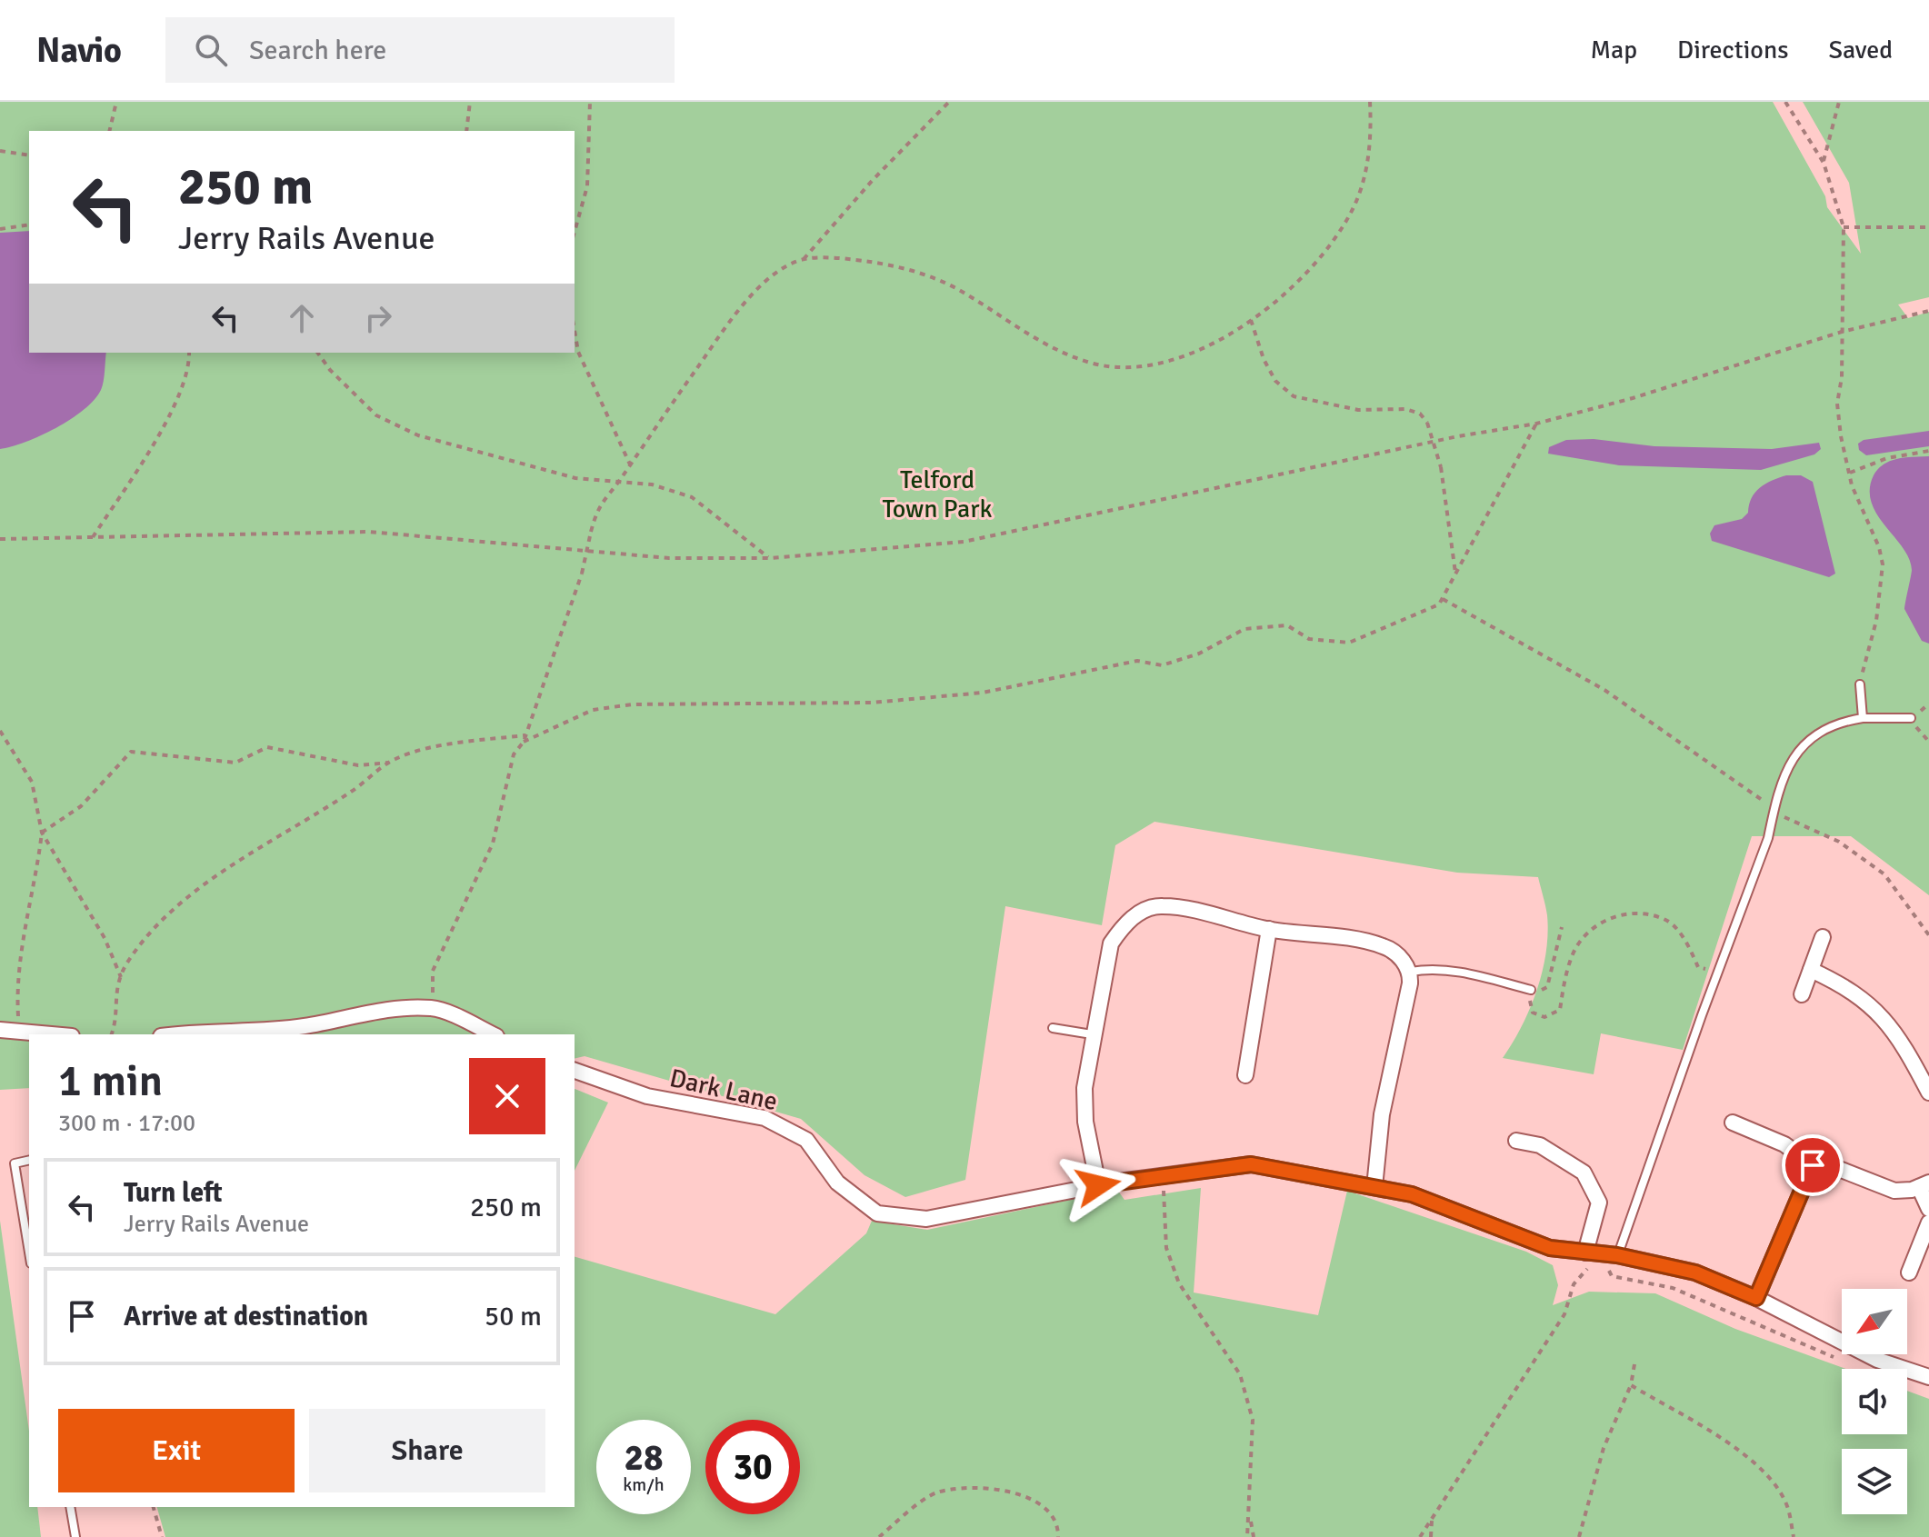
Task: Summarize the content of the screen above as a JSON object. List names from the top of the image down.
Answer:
{
  "streets": {
    "street": ["Dark Lane"]
  },
  "parks": ["Telford Town Park"],
  "north": "bottom left",
  "page": {
    "header": "Navio",
    "search": "Search here",
    "nav": ["Map", "Directions", "Saved"],
    "turn": ["250 m", "Jerry Rails Avenue"],
    "heading": ["1 min", "300 m · 17:00"],
    "list": [
      {
        "name": "Turn left",
        "note": "Jerry Rails Avenue",
        "value": "250 m"
      },
      {
        "name": "Arrive at destination",
        "value": "50 m"
      }
    ],
    "buttons": ["Exit", "Share"],
    "speed": "28 km/h",
    "limit": "30"
  }
}
